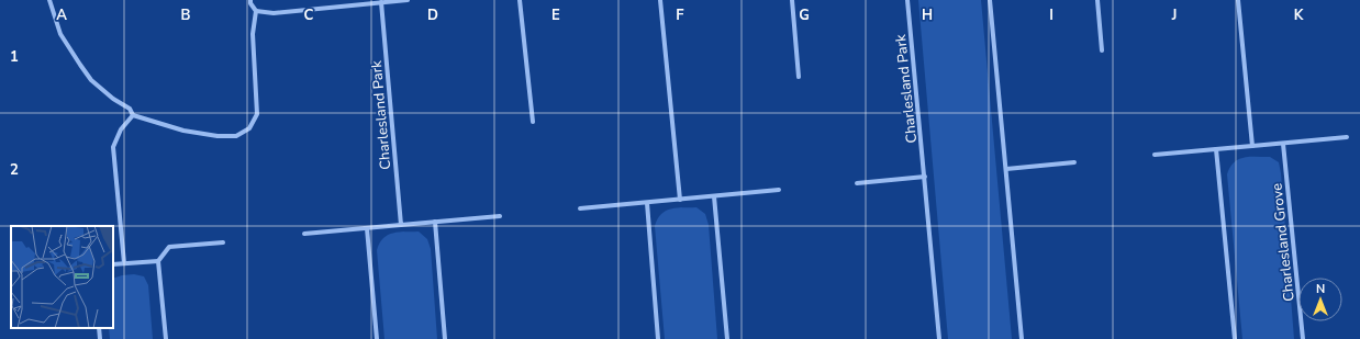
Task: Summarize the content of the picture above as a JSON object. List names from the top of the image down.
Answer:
{
  "streets": {
    "street": ["Charlesland Park", "Charlesland Grove"]
  },
  "north": "top",
  "grid": {
    "columns": [
      "A",
      "B",
      "C",
      "D",
      "E",
      "F",
      "G",
      "H",
      "I",
      "J",
      "K"
    ],
    "rows": ["1", "2"]
  }
}
